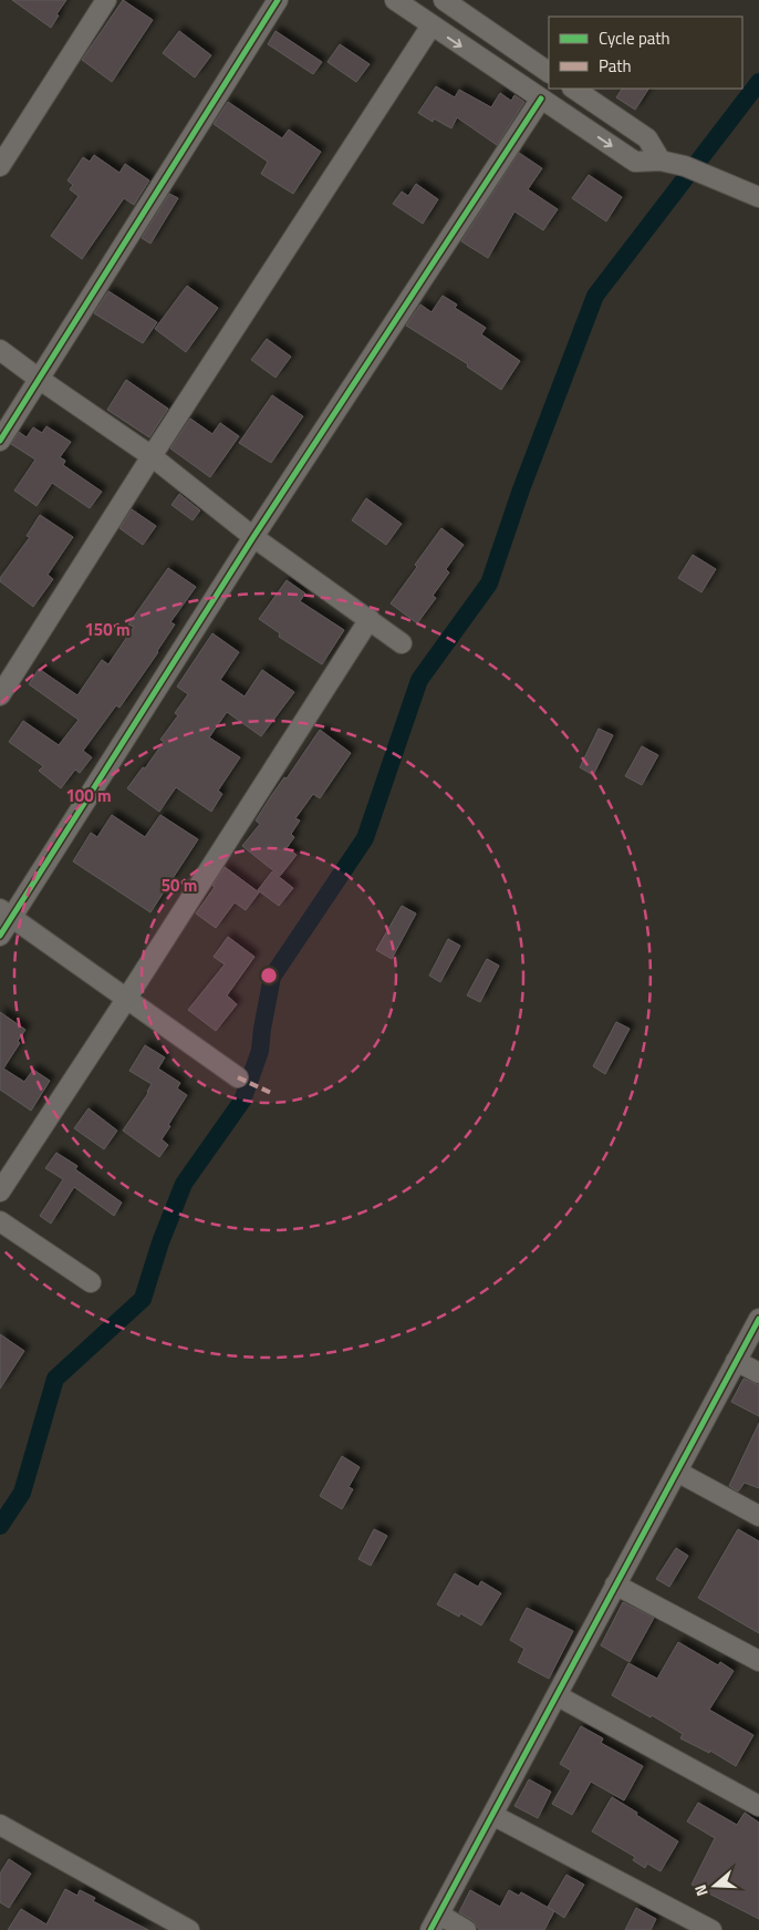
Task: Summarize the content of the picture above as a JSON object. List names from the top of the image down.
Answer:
{
  "legend": ["Cycle path", "Path"],
  "north": "left",
  "rings": ["150 m", "100 m", "50 m"]
}
